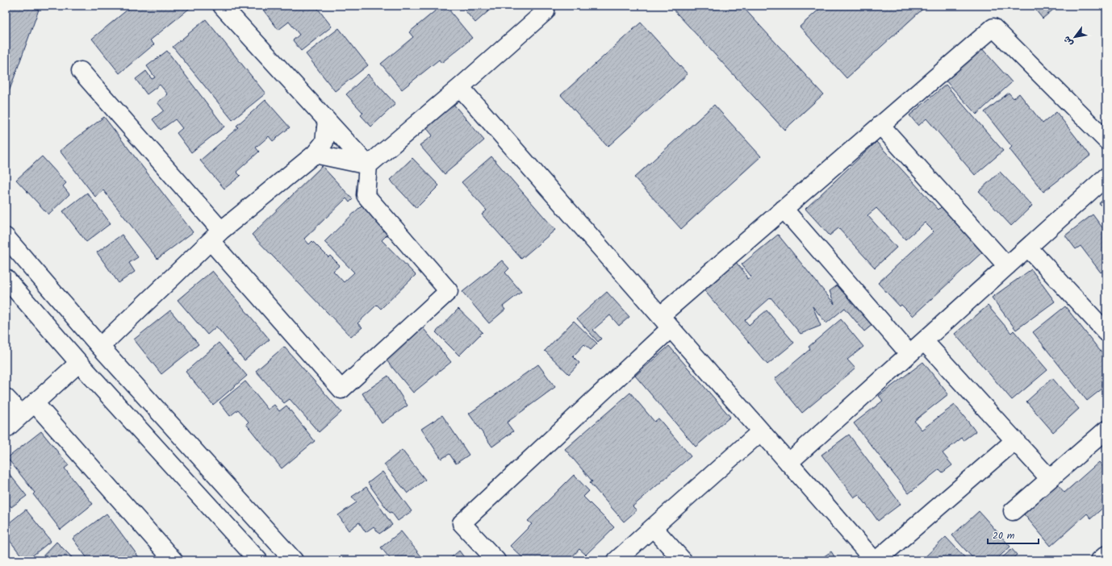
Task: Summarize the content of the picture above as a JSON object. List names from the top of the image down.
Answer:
{
  "scale_bar": "20 m",
  "north": "bottom left"
}
